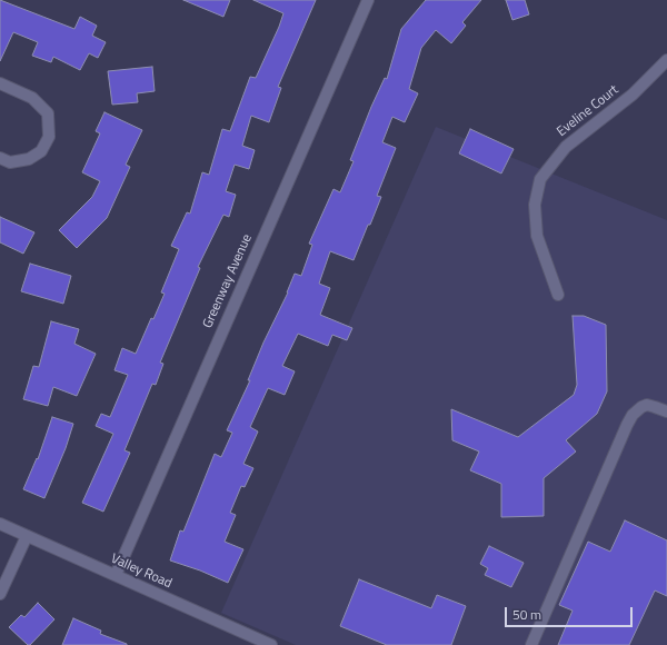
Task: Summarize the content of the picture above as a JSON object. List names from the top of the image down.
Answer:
{
  "streets": {
    "street": ["Eveline Court", "Greenway Avenue", "Valley Road"]
  },
  "crossings": [
    ["Greenway Avenue", "Valley Road"]
  ],
  "scale_bar": "50 m"
}
